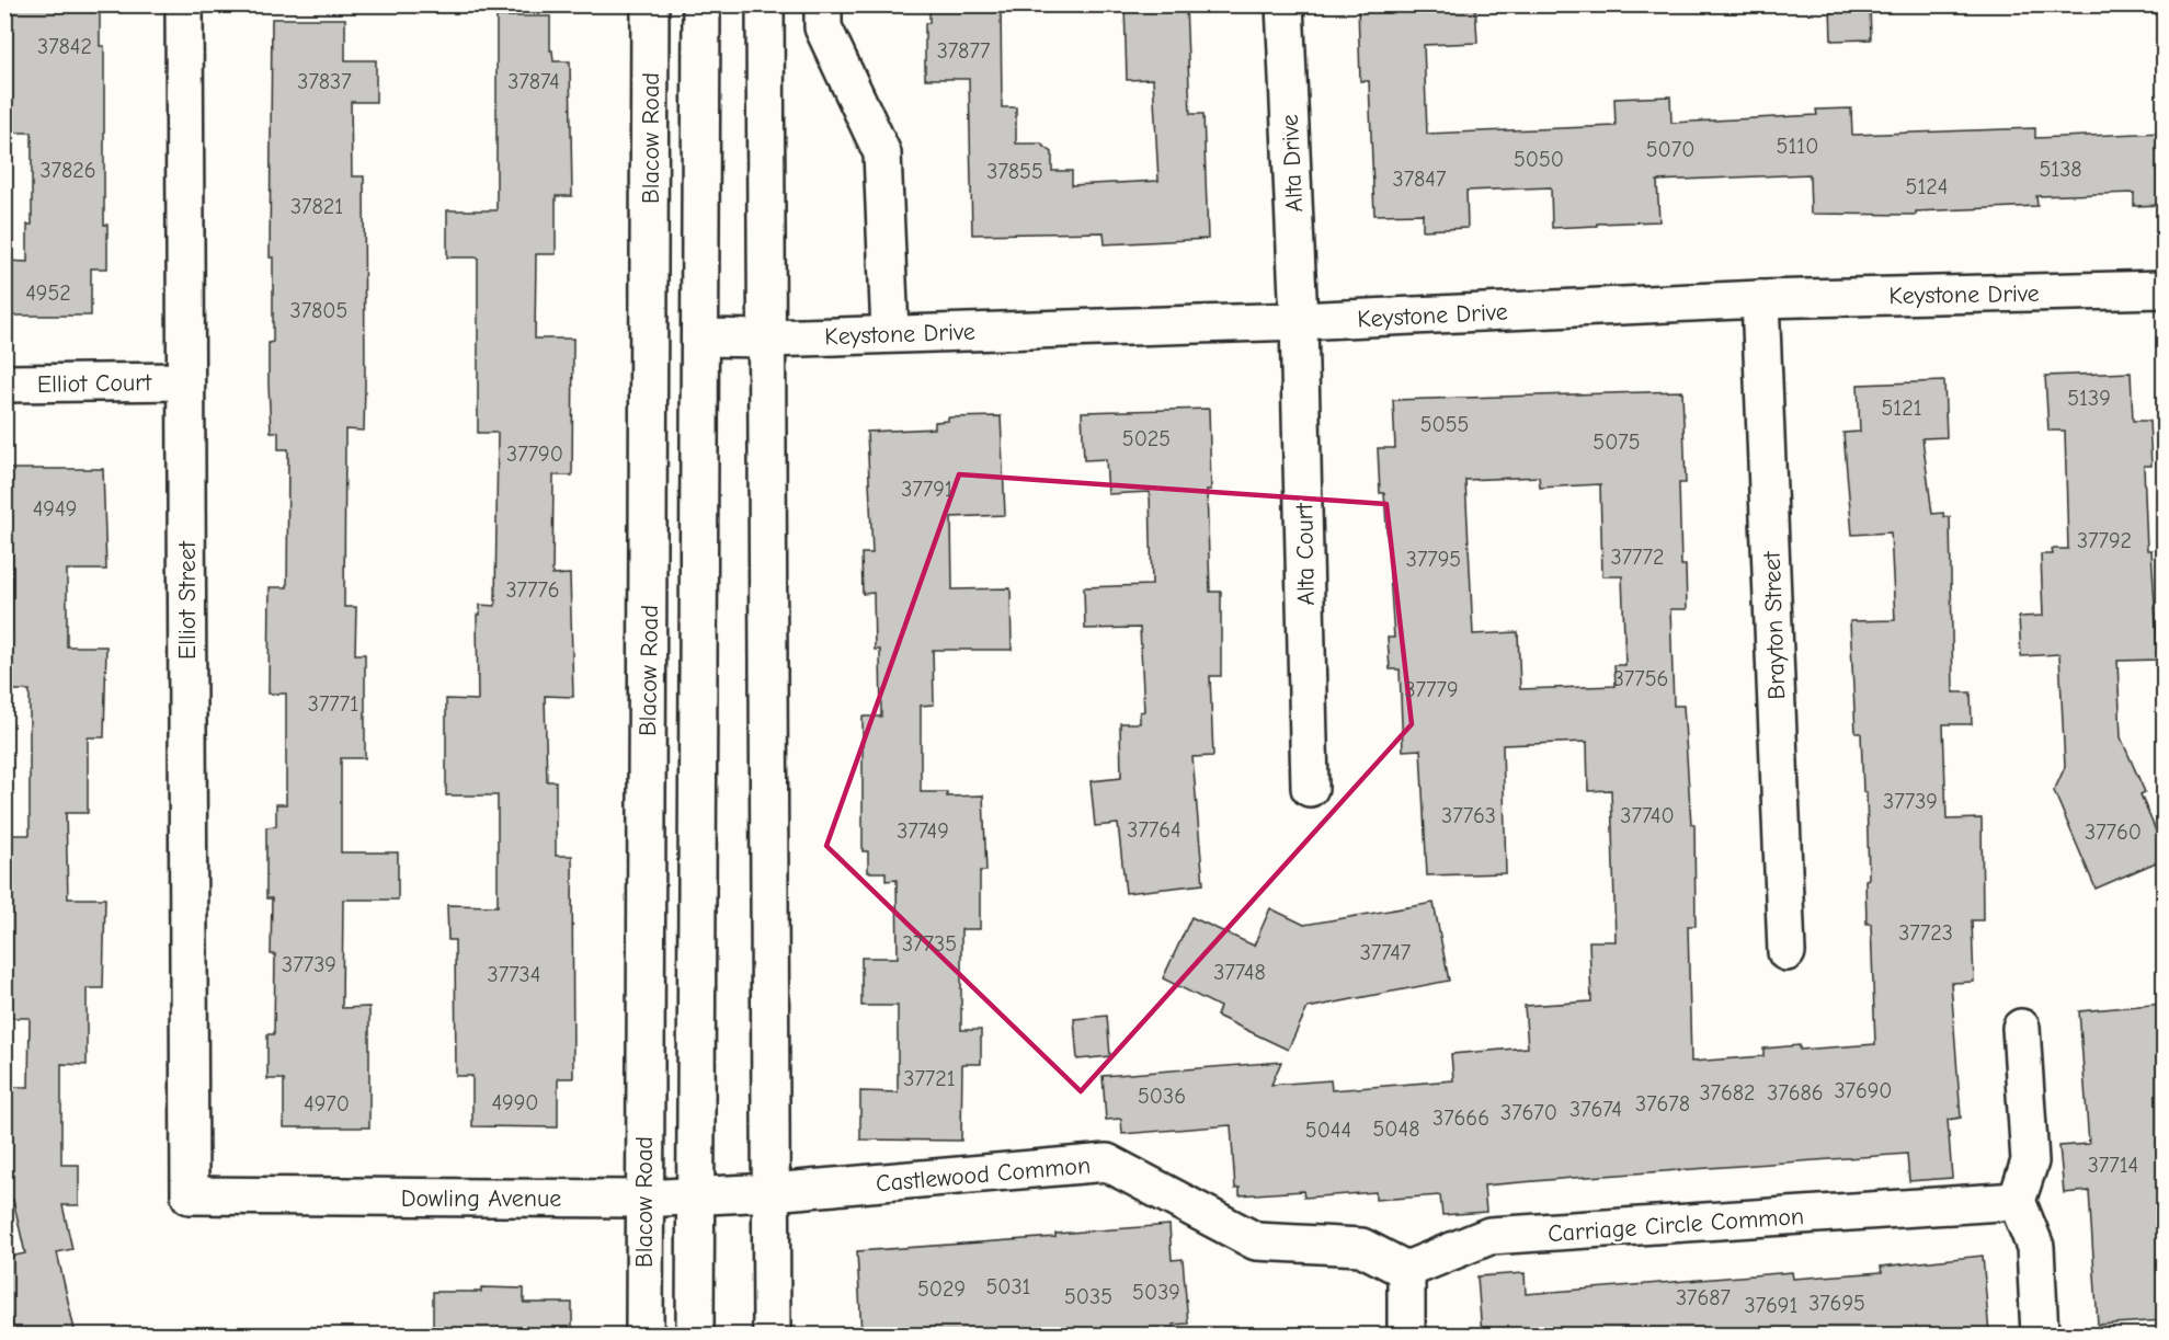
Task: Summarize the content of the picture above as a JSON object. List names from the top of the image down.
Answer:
{
  "streets": {
    "street": [
      "Blacow Road",
      "Alta Drive",
      "Keystone Drive",
      "Elliot Court",
      "Alta Court",
      "Elliot Street",
      "Brayton Street",
      "Castlewood Common",
      "Dowling Avenue",
      "Carriage Circle Common"
    ]
  },
  "crossings": [
    ["Blacow Road", "Keystone Drive"],
    ["Blacow Road", "Dowling Avenue"],
    ["Alta Drive", "Keystone Drive"],
    ["Alta Drive", "Alta Court"],
    ["Keystone Drive", "Alta Court"],
    ["Keystone Drive", "Brayton Street"],
    ["Elliot Court", "Elliot Street"],
    ["Elliot Street", "Dowling Avenue"],
    ["Castlewood Common", "Dowling Avenue"],
    ["Castlewood Common", "Carriage Circle Common"]
  ],
  "house_numbers": [
    "37842",
    "37877",
    "37837",
    "37874",
    "5110",
    "5070",
    "5050",
    "5138",
    "37826",
    "37855",
    "37847",
    "5124",
    "37821",
    "4952",
    "37805",
    "5139",
    "5121",
    "5055",
    "5025",
    "5075",
    "37790",
    "37791",
    "4949",
    "37792",
    "37772",
    "37795",
    "37776",
    "37756",
    "37779",
    "37771",
    "37739",
    "37763",
    "37740",
    "37764",
    "37749",
    "37760",
    "37723",
    "37735",
    "37747",
    "37739",
    "37748",
    "37734",
    "37721",
    "37690",
    "37682",
    "37686",
    "5036",
    "4990",
    "4970",
    "37678",
    "37674",
    "37670",
    "37666",
    "5048",
    "5044",
    "37714",
    "5031",
    "5029",
    "5039",
    "5035",
    "37687",
    "37695",
    "37691"
  ]
}
